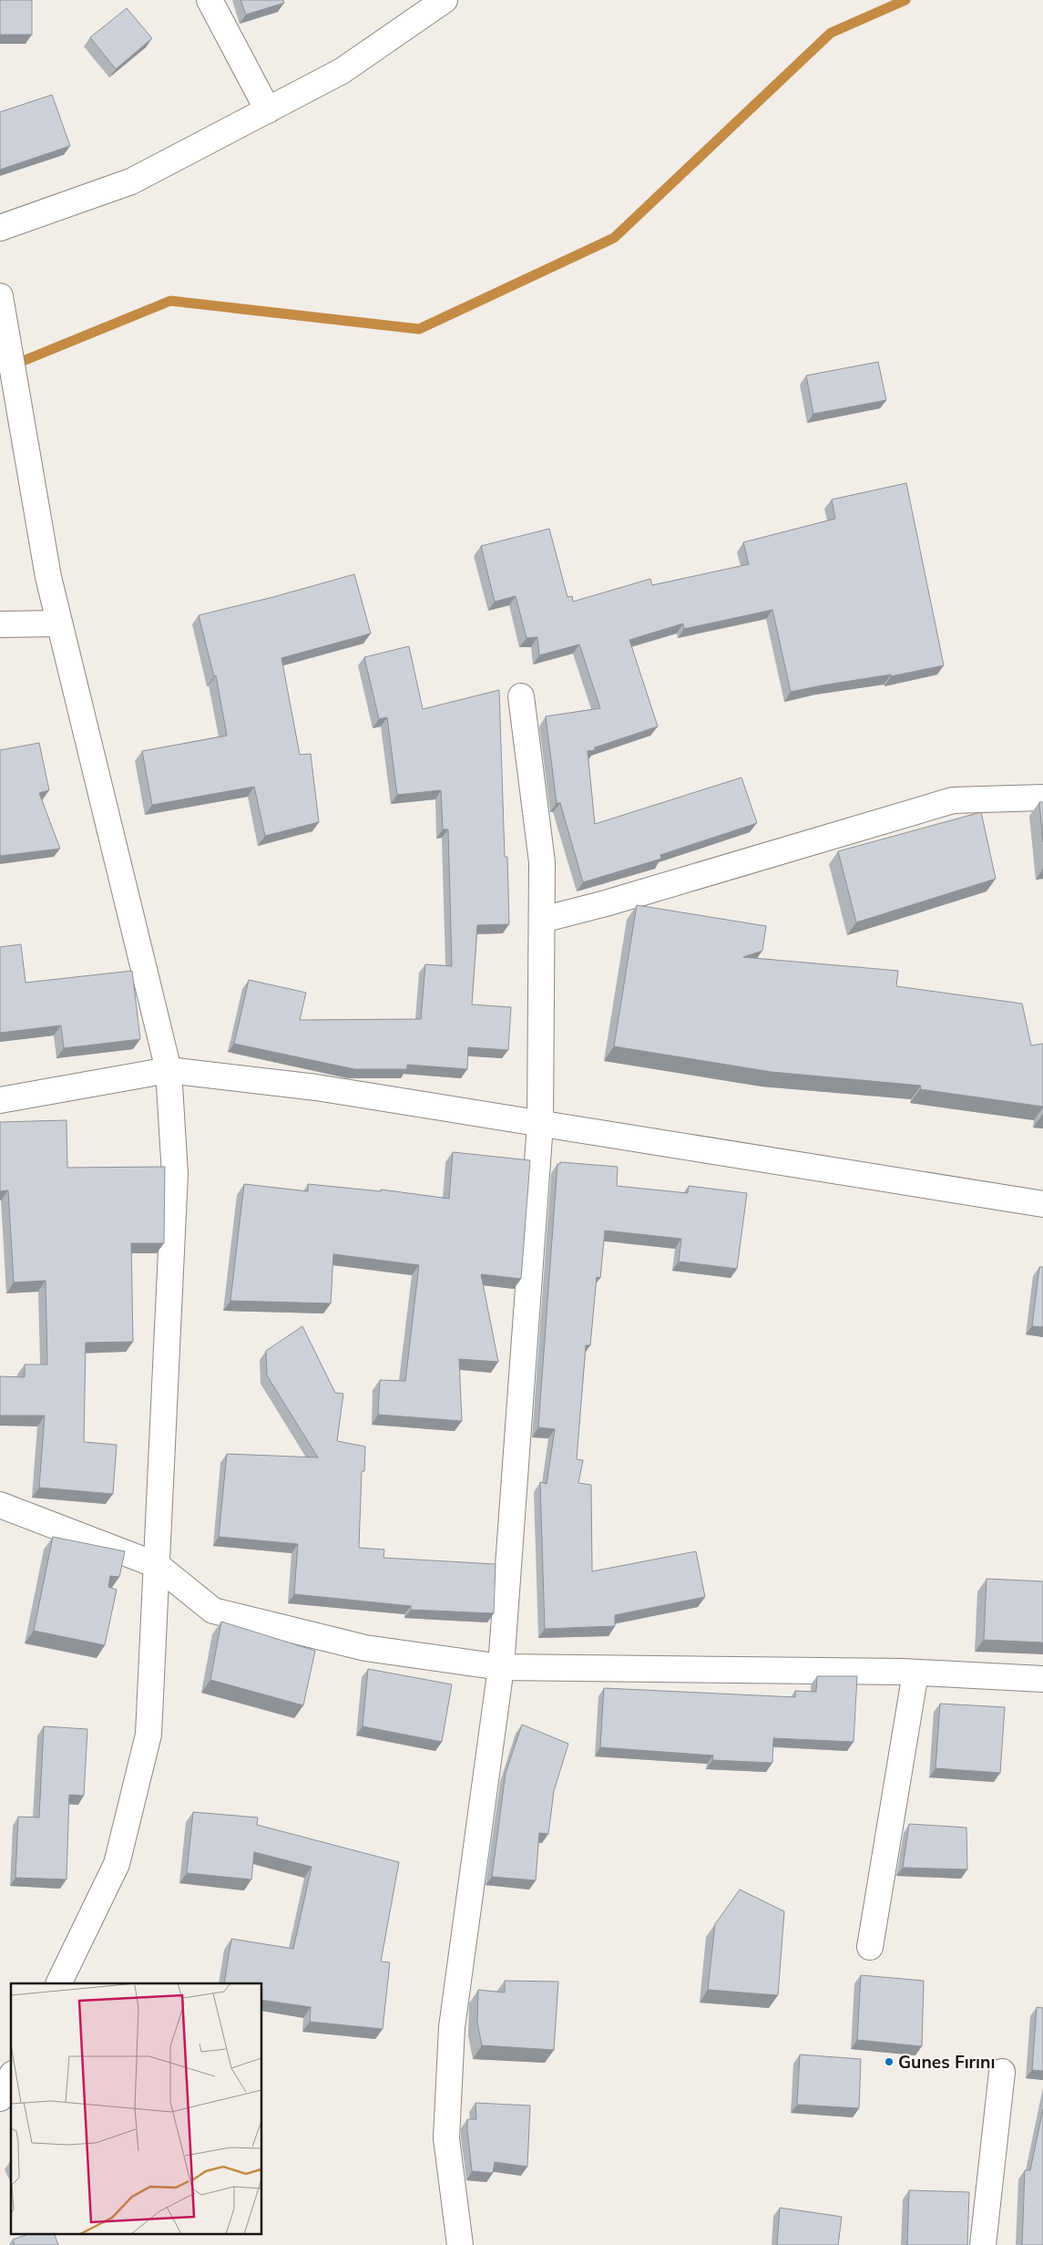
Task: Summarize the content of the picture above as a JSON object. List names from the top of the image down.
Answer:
{
  "places": ["Gunes Fırını"]
}
